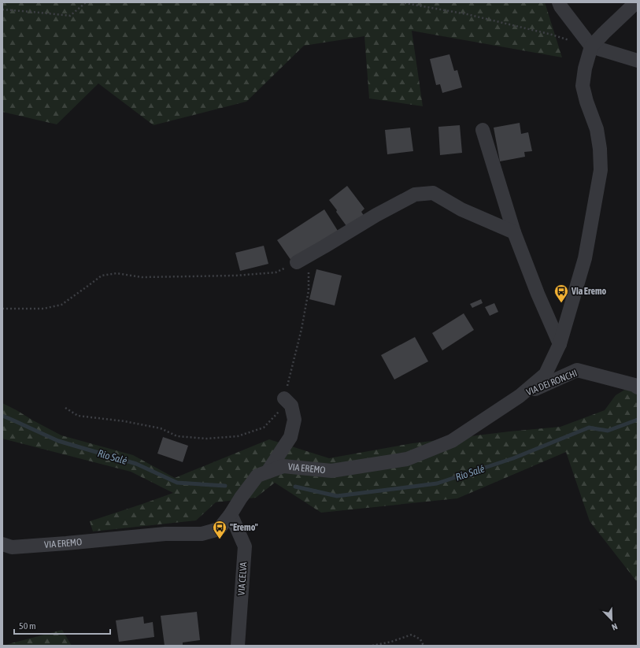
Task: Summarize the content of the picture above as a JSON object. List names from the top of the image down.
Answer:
{
  "streets": {
    "street": ["VIA DEI RONCHI", "VIA EREMO", "VIA CELVA"]
  },
  "crossings": [
    ["VIA DEI RONCHI", "VIA EREMO"],
    ["VIA EREMO", "VIA CELVA"]
  ],
  "water": ["Rio Salé"],
  "places": {
    "bus stop": ["Via Eremo", "\"Eremo\""]
  },
  "scale_bar": "50 m",
  "north": "bottom right"
}
